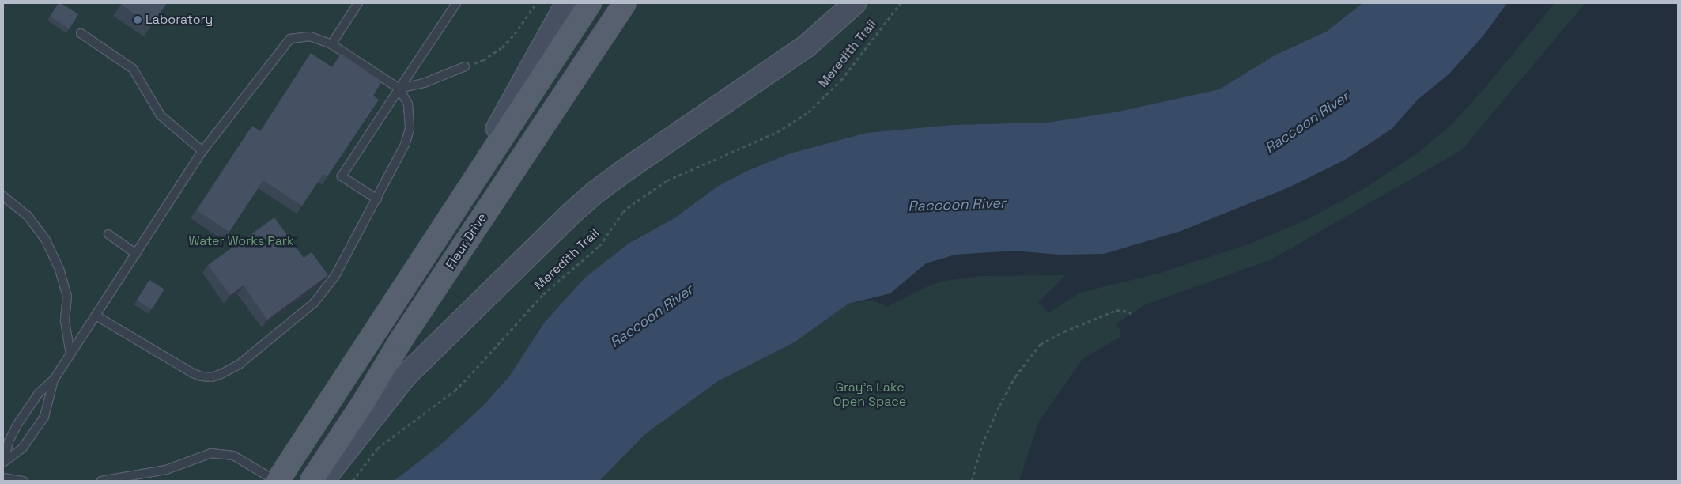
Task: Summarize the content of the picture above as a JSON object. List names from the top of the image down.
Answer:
{
  "streets": {
    "main road": ["Fleur Drive"],
    "path": ["Meredith Trail"]
  },
  "water": ["Raccoon River"],
  "parks": ["Water Works Park", "Gray's Lake Open Space"],
  "places": ["Laboratory"]
}
